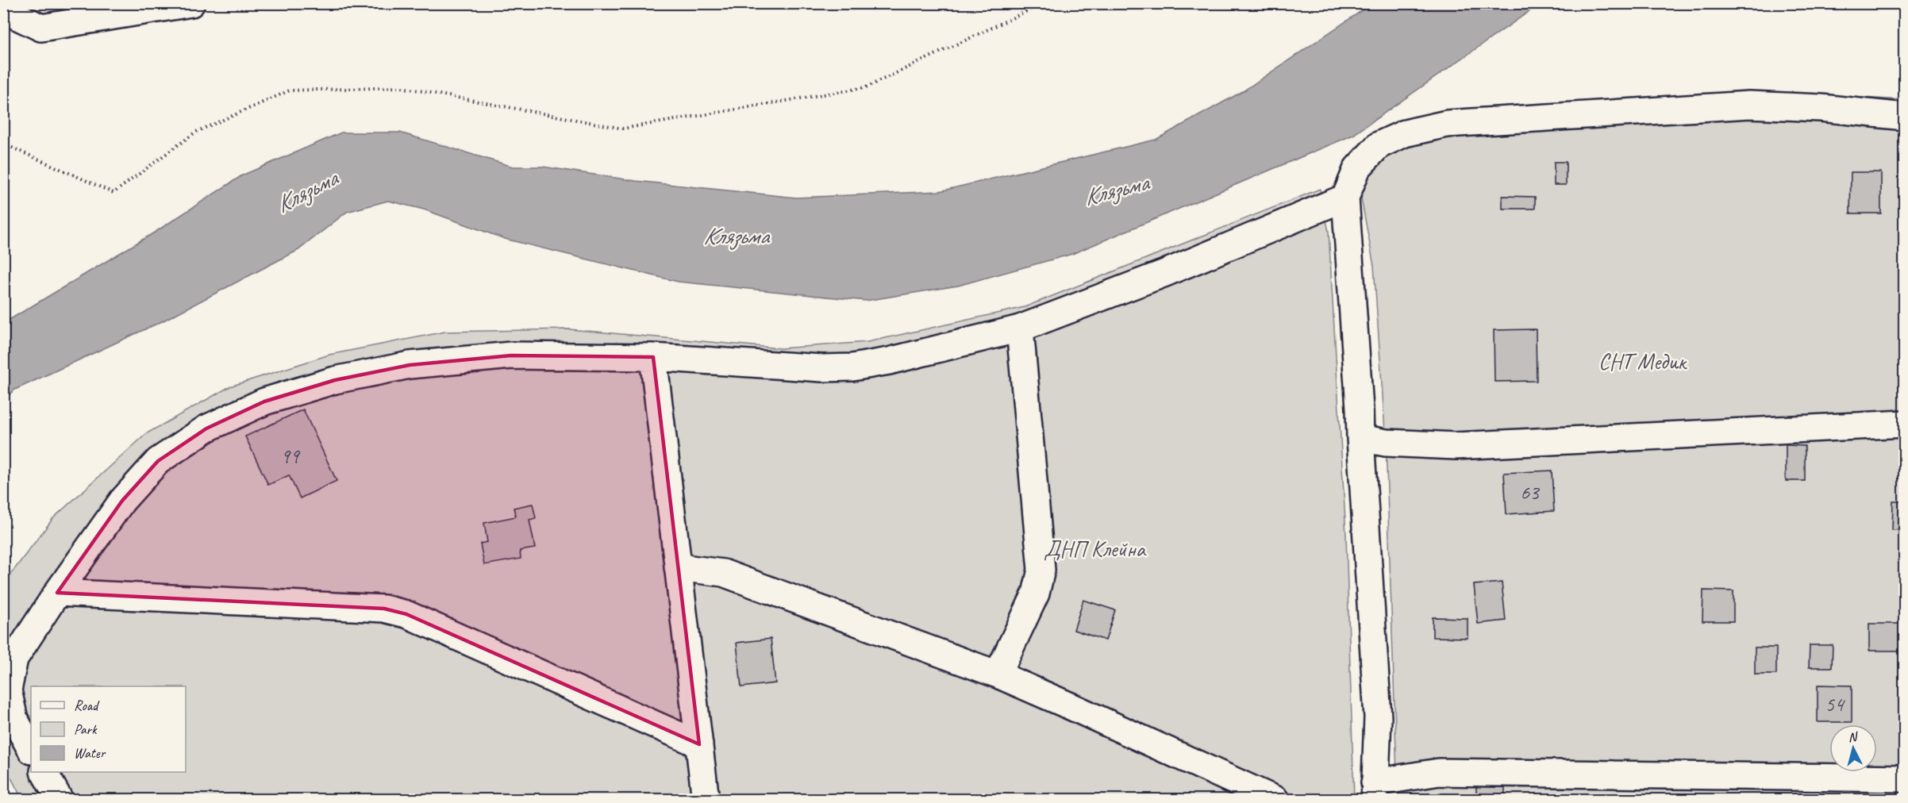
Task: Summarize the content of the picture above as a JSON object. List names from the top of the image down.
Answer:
{
  "water": ["Клязьма"],
  "parks": ["СНТ Медик", "ДНП Клейна"],
  "house_numbers": ["99", "63", "54"],
  "legend": ["Road", "Park", "Water"],
  "north": "top"
}
